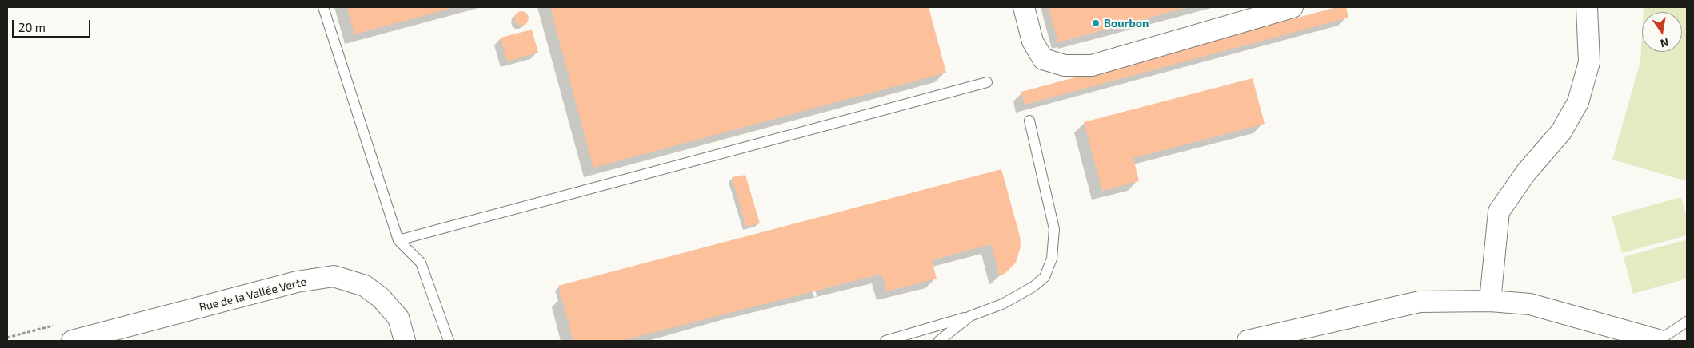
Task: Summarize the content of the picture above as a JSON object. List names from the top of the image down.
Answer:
{
  "streets": {
    "street": ["Rue de la Vallée Verte"]
  },
  "places": ["Bourbon"],
  "scale_bar": "20 m",
  "north": "bottom"
}
